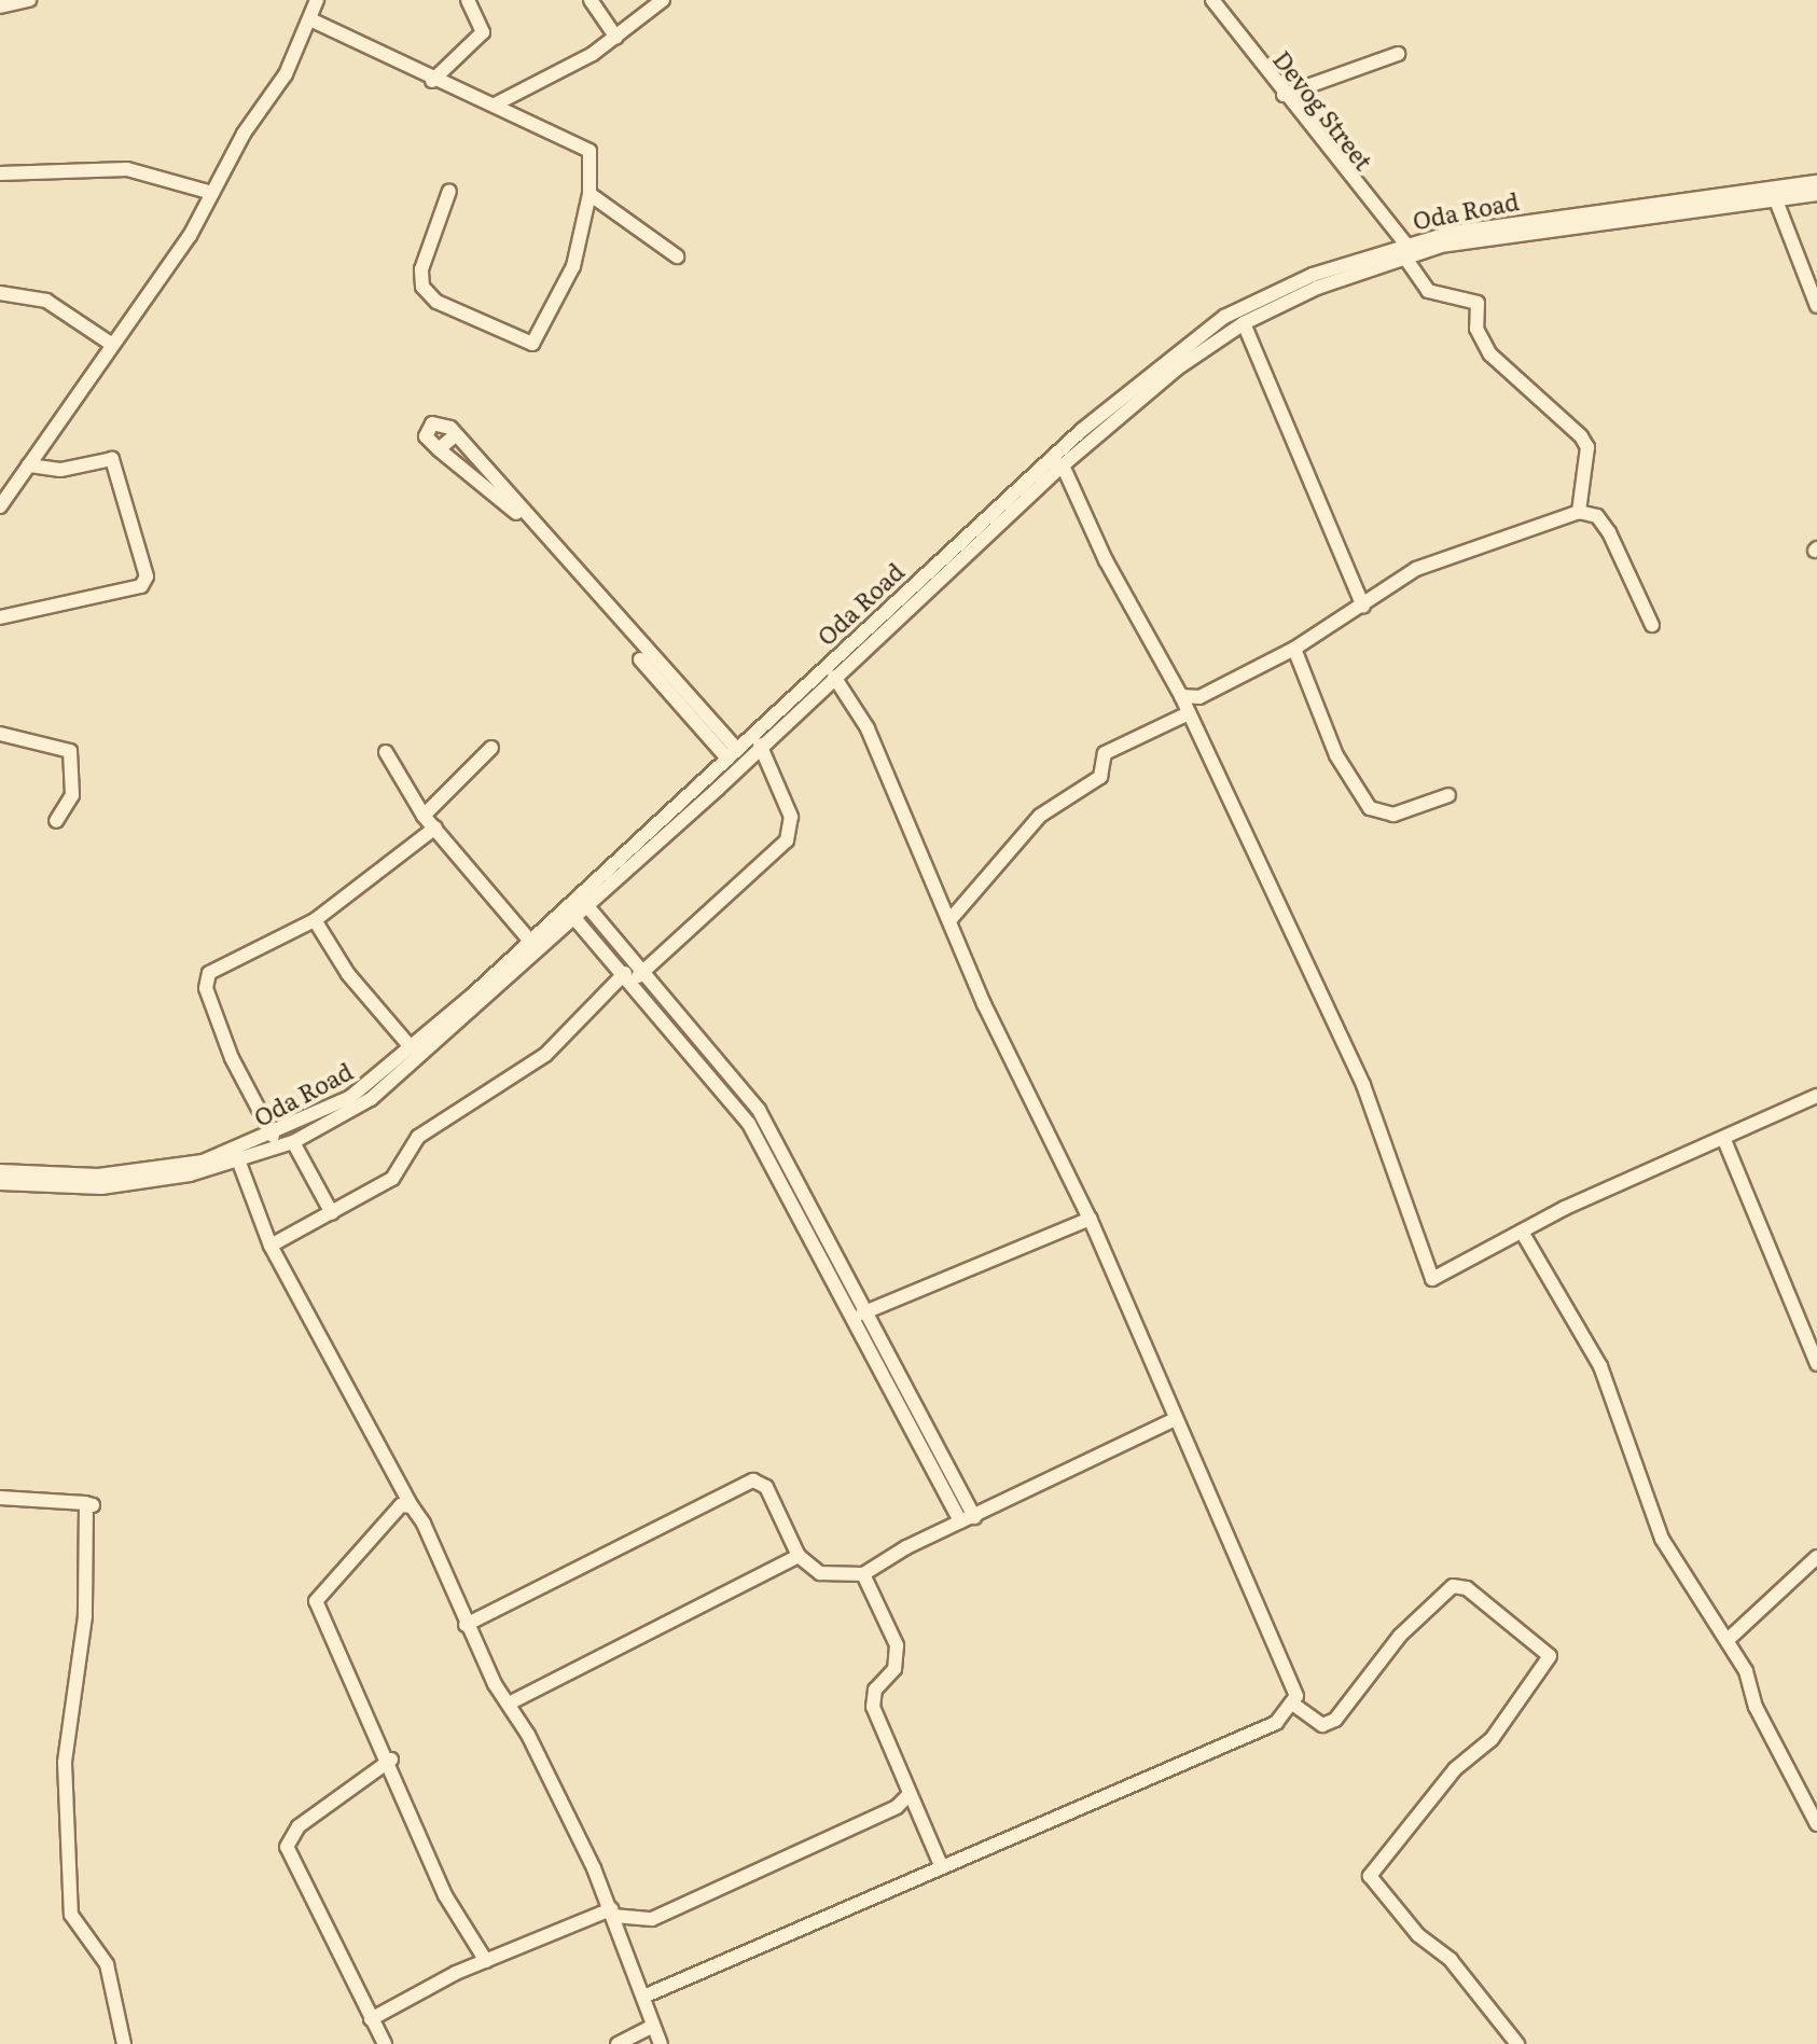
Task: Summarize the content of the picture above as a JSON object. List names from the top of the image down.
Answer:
{
  "streets": {
    "street": ["Devog Street", "Oda Road"]
  },
  "crossings": [
    ["Devog Street", "Oda Road"]
  ]
}
